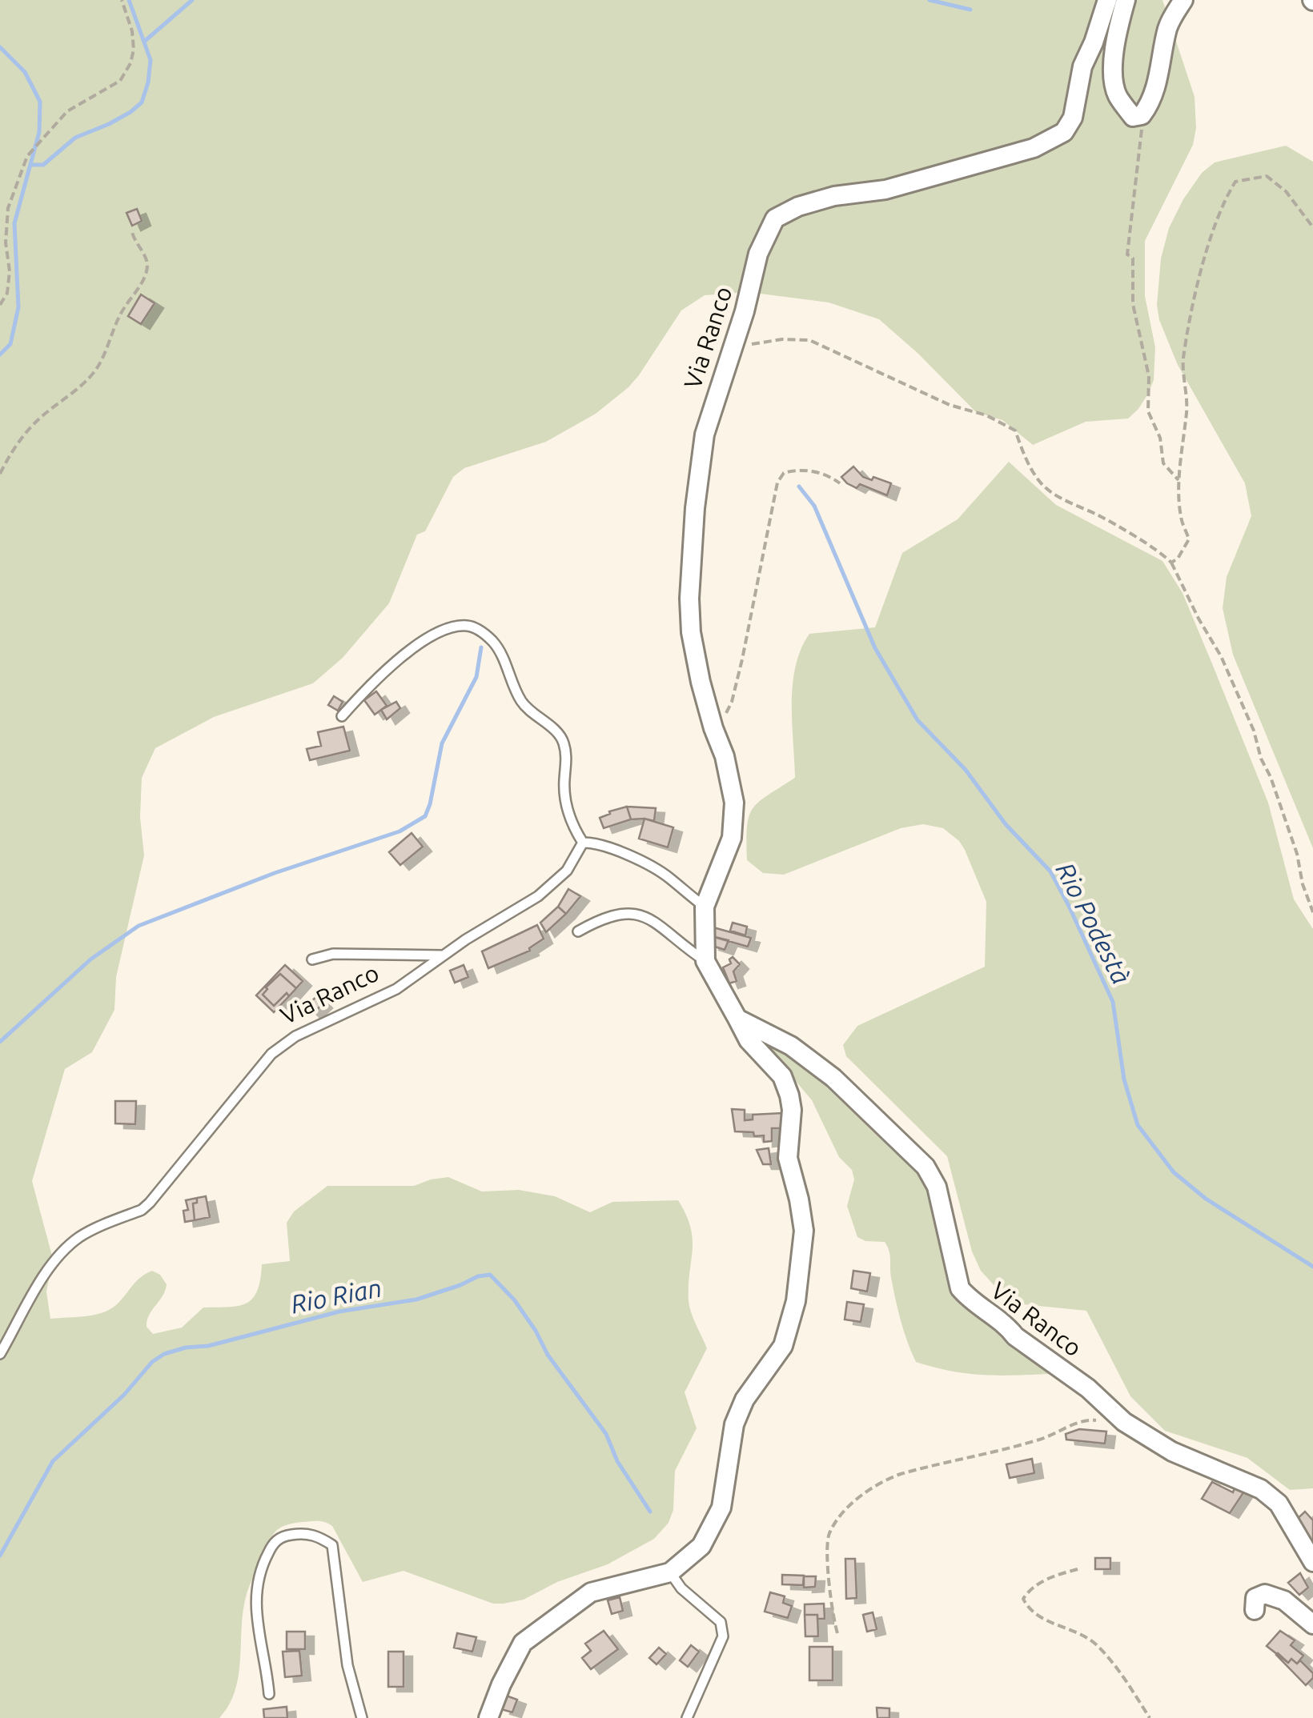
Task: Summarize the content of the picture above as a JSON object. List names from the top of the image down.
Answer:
{
  "streets": {
    "street": ["Via Ranco"]
  },
  "water": ["Rio Podestà", "Rio Rian"]
}
